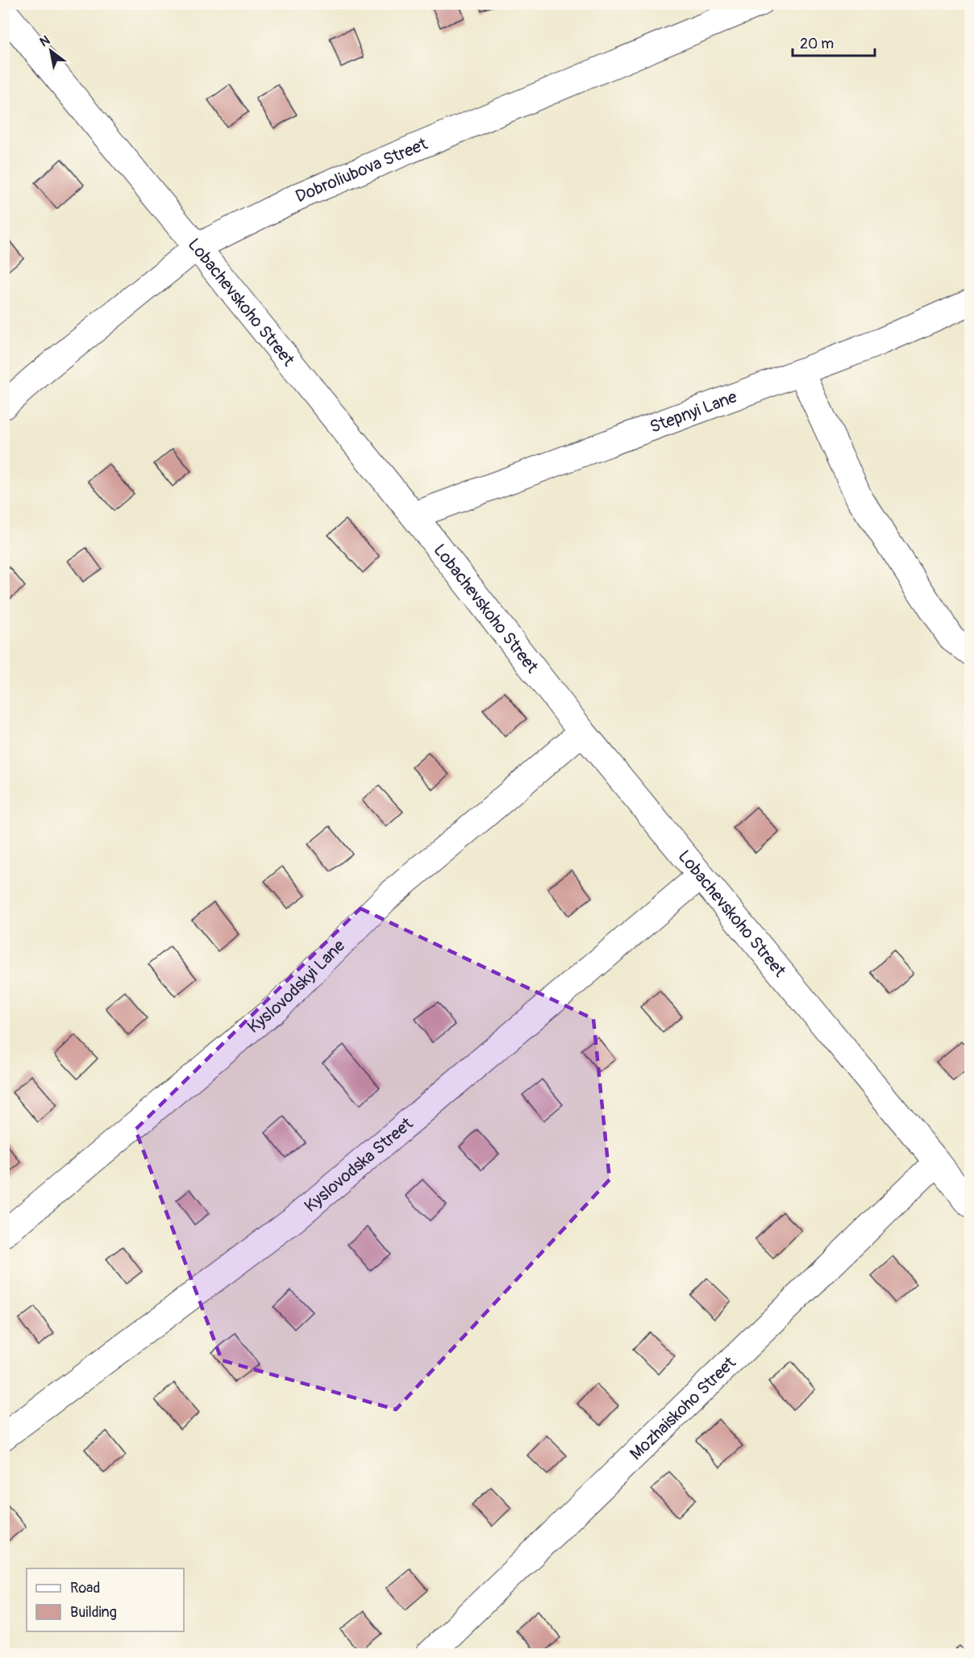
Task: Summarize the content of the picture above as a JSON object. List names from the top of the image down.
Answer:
{
  "streets": {
    "street": [
      "Dobroliubova Street",
      "Lobachevskoho Street",
      "Stepnyi Lane",
      "Kyslovodskyi Lane",
      "Kyslovodska Street",
      "Mozhaiskoho Street"
    ]
  },
  "crossings": [
    ["Dobroliubova Street", "Lobachevskoho Street"],
    ["Lobachevskoho Street", "Stepnyi Lane"],
    ["Lobachevskoho Street", "Kyslovodskyi Lane"],
    ["Lobachevskoho Street", "Kyslovodska Street"],
    ["Lobachevskoho Street", "Mozhaiskoho Street"]
  ],
  "legend": ["Road", "Building"],
  "scale_bar": "20 m",
  "north": "top left"
}
